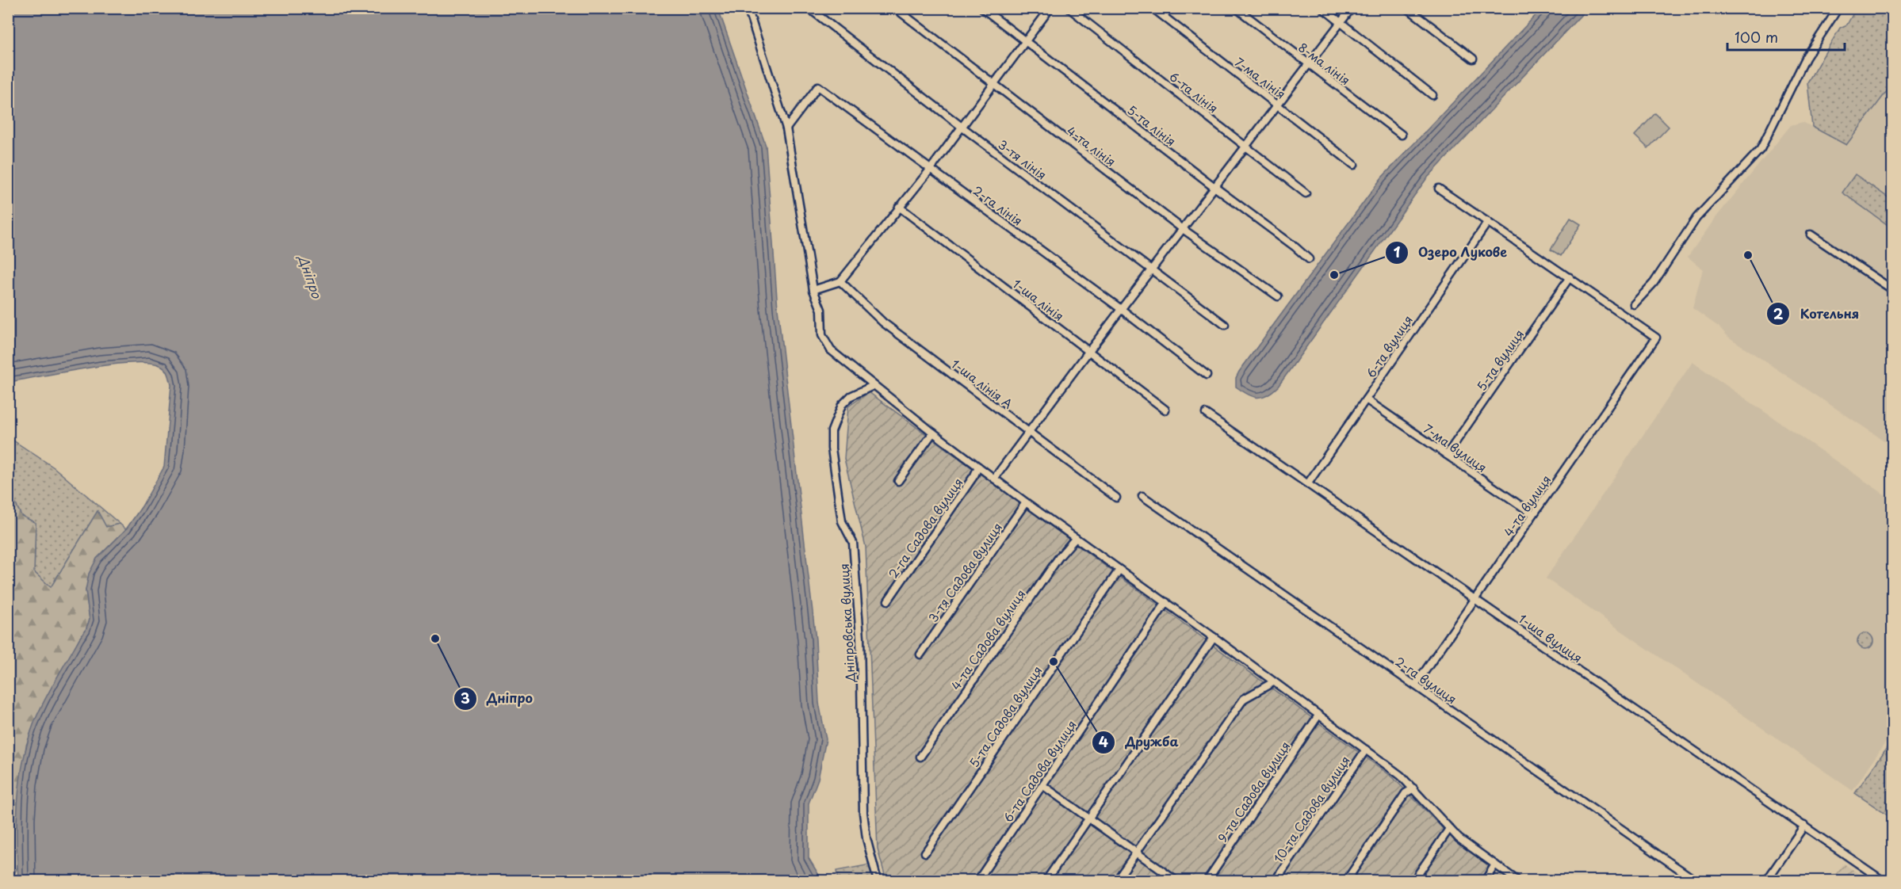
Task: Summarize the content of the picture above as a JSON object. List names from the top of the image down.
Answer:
{
  "streets": {
    "street": [
      "8-ма лінія",
      "7-ма лінія",
      "6-та лінія",
      "5-та лінія",
      "4-та лінія",
      "3-тя лінія",
      "2-га лінія",
      "1-ша лінія",
      "6-та вулиця",
      "5-та вулиця",
      "1-ша лінія А",
      "7-ма вулиця",
      "4-та вулиця",
      "2-га Садова вулиця",
      "3-тя Садова вулиця",
      "Дніпровська вулиця",
      "1-ша вулиця",
      "4-та Садова вулиця",
      "2-га вулиця",
      "5-та Садова вулиця",
      "6-та Садова вулиця",
      "9-та Садова вулиця",
      "10-та Садова вулиця"
    ]
  },
  "crossings": [
    ["6-та вулиця", "7-ма вулиця"],
    ["6-та вулиця", "1-ша вулиця"],
    ["5-та вулиця", "7-ма вулиця"],
    ["5-та вулиця", "4-та вулиця"],
    ["7-ма вулиця", "4-та вулиця"],
    ["4-та вулиця", "1-ша вулиця"],
    ["4-та вулиця", "2-га вулиця"]
  ],
  "water": ["Дніпро"],
  "places": [
    "Котельня",
    "Озеро Лукове",
    "Дніпро",
    "Дружба"
  ],
  "scale_bar": "100 m"
}
